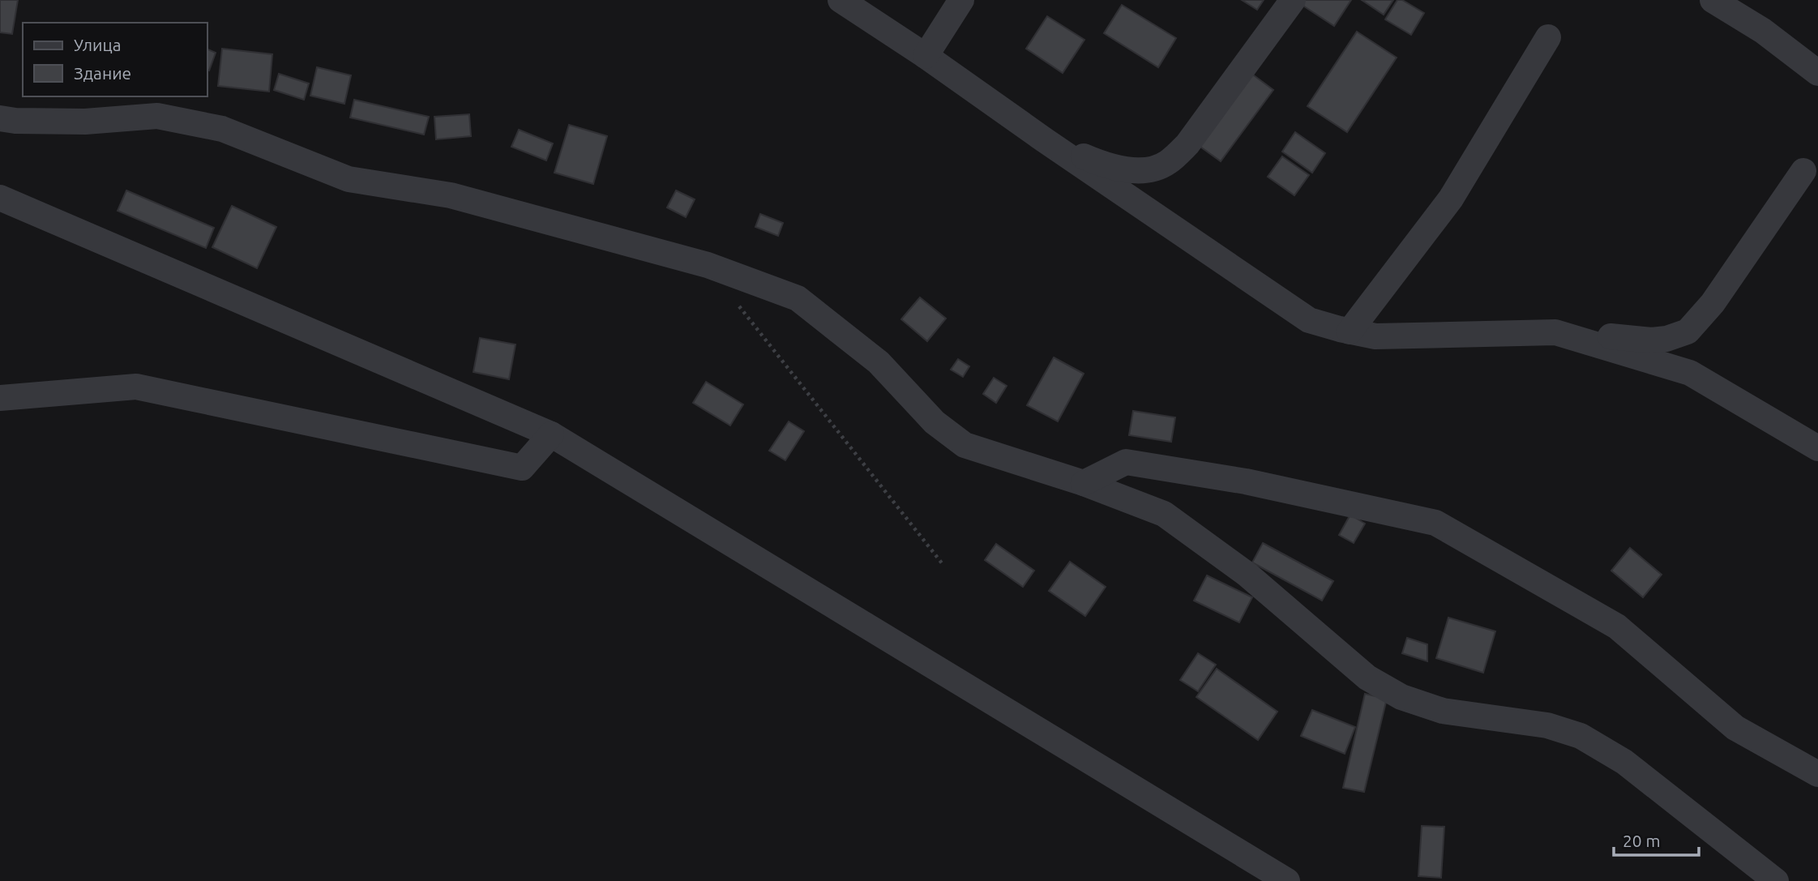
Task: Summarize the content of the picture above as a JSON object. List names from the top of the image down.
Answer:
{
  "legend": ["Улица", "Здание"],
  "scale_bar": "20 m"
}
